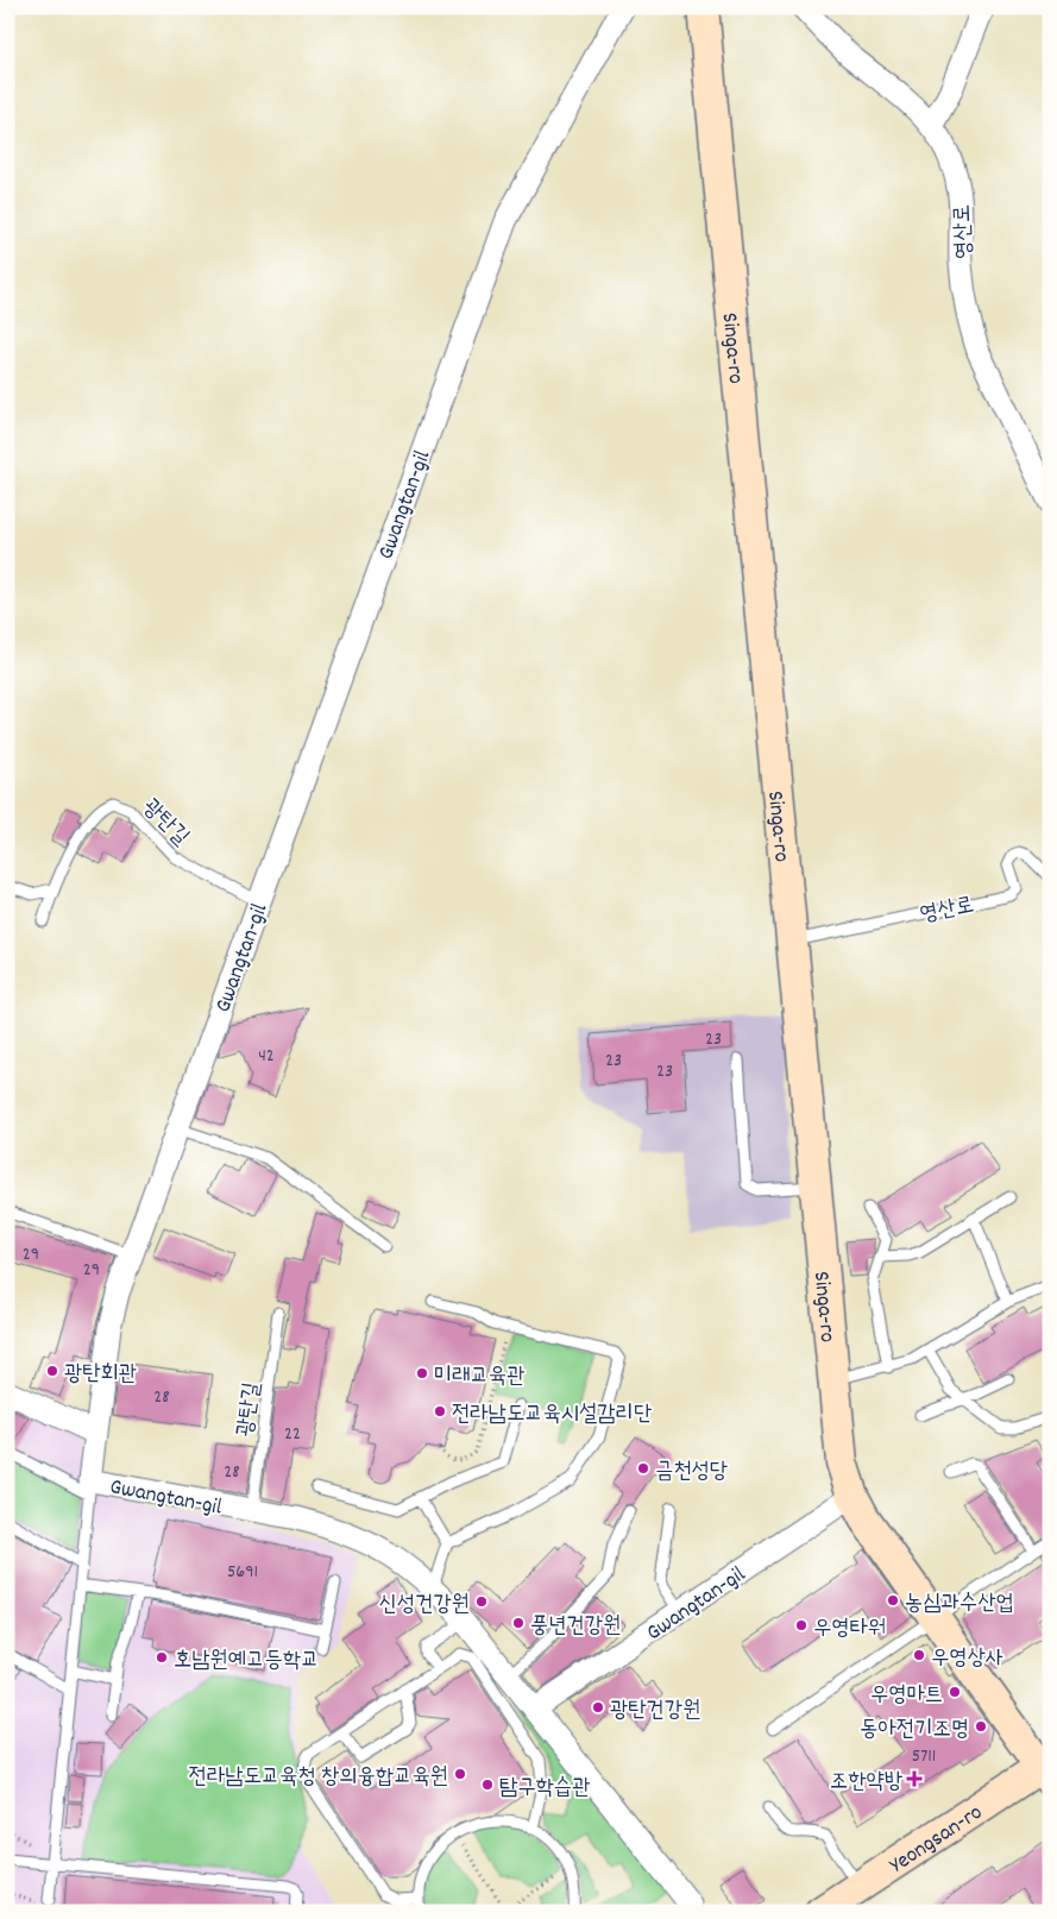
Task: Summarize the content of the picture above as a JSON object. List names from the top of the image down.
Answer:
{
  "streets": {
    "street": [
      "영산로",
      "Singa-ro",
      "Gwangtan-gil",
      "Yeongsan-ro"
    ],
    "lane": ["광탄길"]
  },
  "crossings": [
    ["영산로", "Singa-ro"],
    ["Singa-ro", "Gwangtan-gil"],
    ["Singa-ro", "Yeongsan-ro"],
    ["Gwangtan-gil", "광탄길"]
  ],
  "places": {
    "other": [
      "광탄회관",
      "미래교육관",
      "전라남도교육시설감리단",
      "금천성당",
      "농심과수산업",
      "신성건강원",
      "풍년건강원",
      "우영타워",
      "우영상사",
      "호남원예고등학교",
      "우영마트",
      "광탄건강원",
      "동아전기조명",
      "전라남도교육청 창의융합교육원",
      "탐구학습관"
    ],
    "health": ["조한약방"]
  },
  "house_numbers": [
    "23",
    "42",
    "23",
    "23",
    "29",
    "29",
    "28",
    "22",
    "28",
    "5691",
    "5711"
  ]
}
